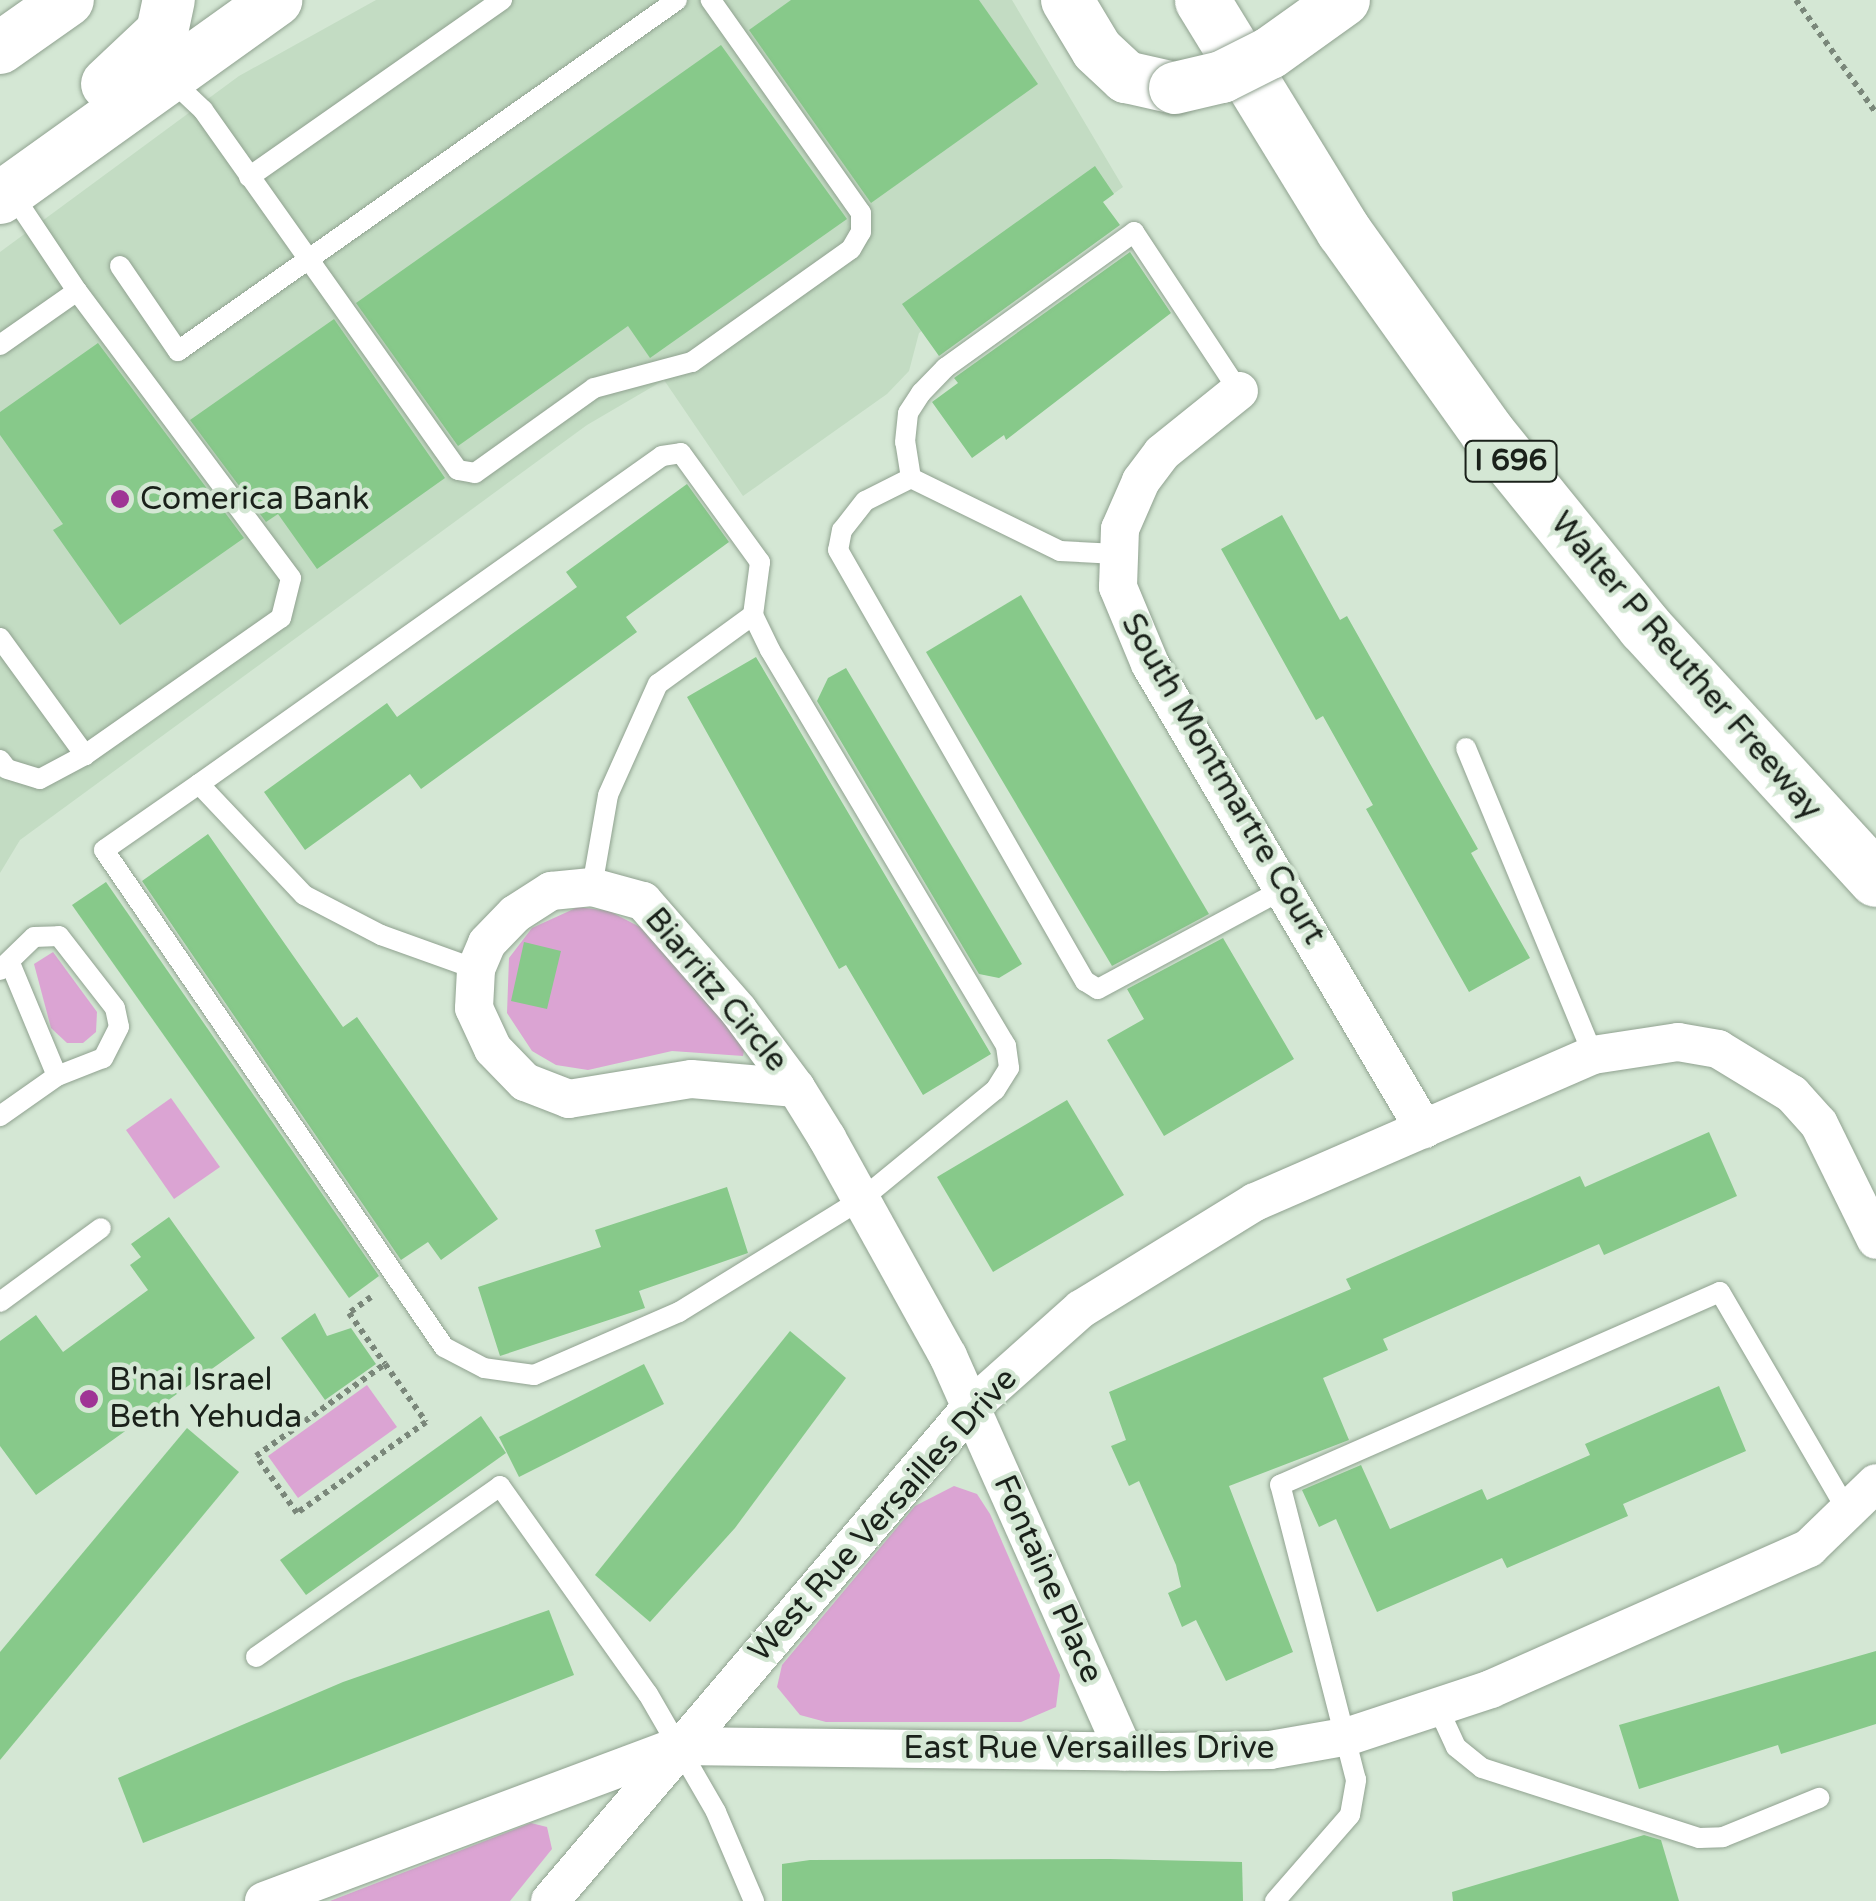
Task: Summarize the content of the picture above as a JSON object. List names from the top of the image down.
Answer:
{
  "streets": {
    "highway": ["I 696", "Walter P Reuther Freeway"],
    "street": [
      "South Montmartre Court",
      "Biarritz Circle",
      "West Rue Versailles Drive",
      "Fontaine Place",
      "East Rue Versailles Drive"
    ]
  },
  "crossings": [
    ["South Montmartre Court", "West Rue Versailles Drive"],
    ["Biarritz Circle", "West Rue Versailles Drive"],
    ["Biarritz Circle", "Fontaine Place"],
    ["West Rue Versailles Drive", "Fontaine Place"],
    ["West Rue Versailles Drive", "East Rue Versailles Drive"],
    ["Fontaine Place", "East Rue Versailles Drive"]
  ],
  "places": ["Comerica Bank", "B'nai Israel Beth Yehuda"]
}
